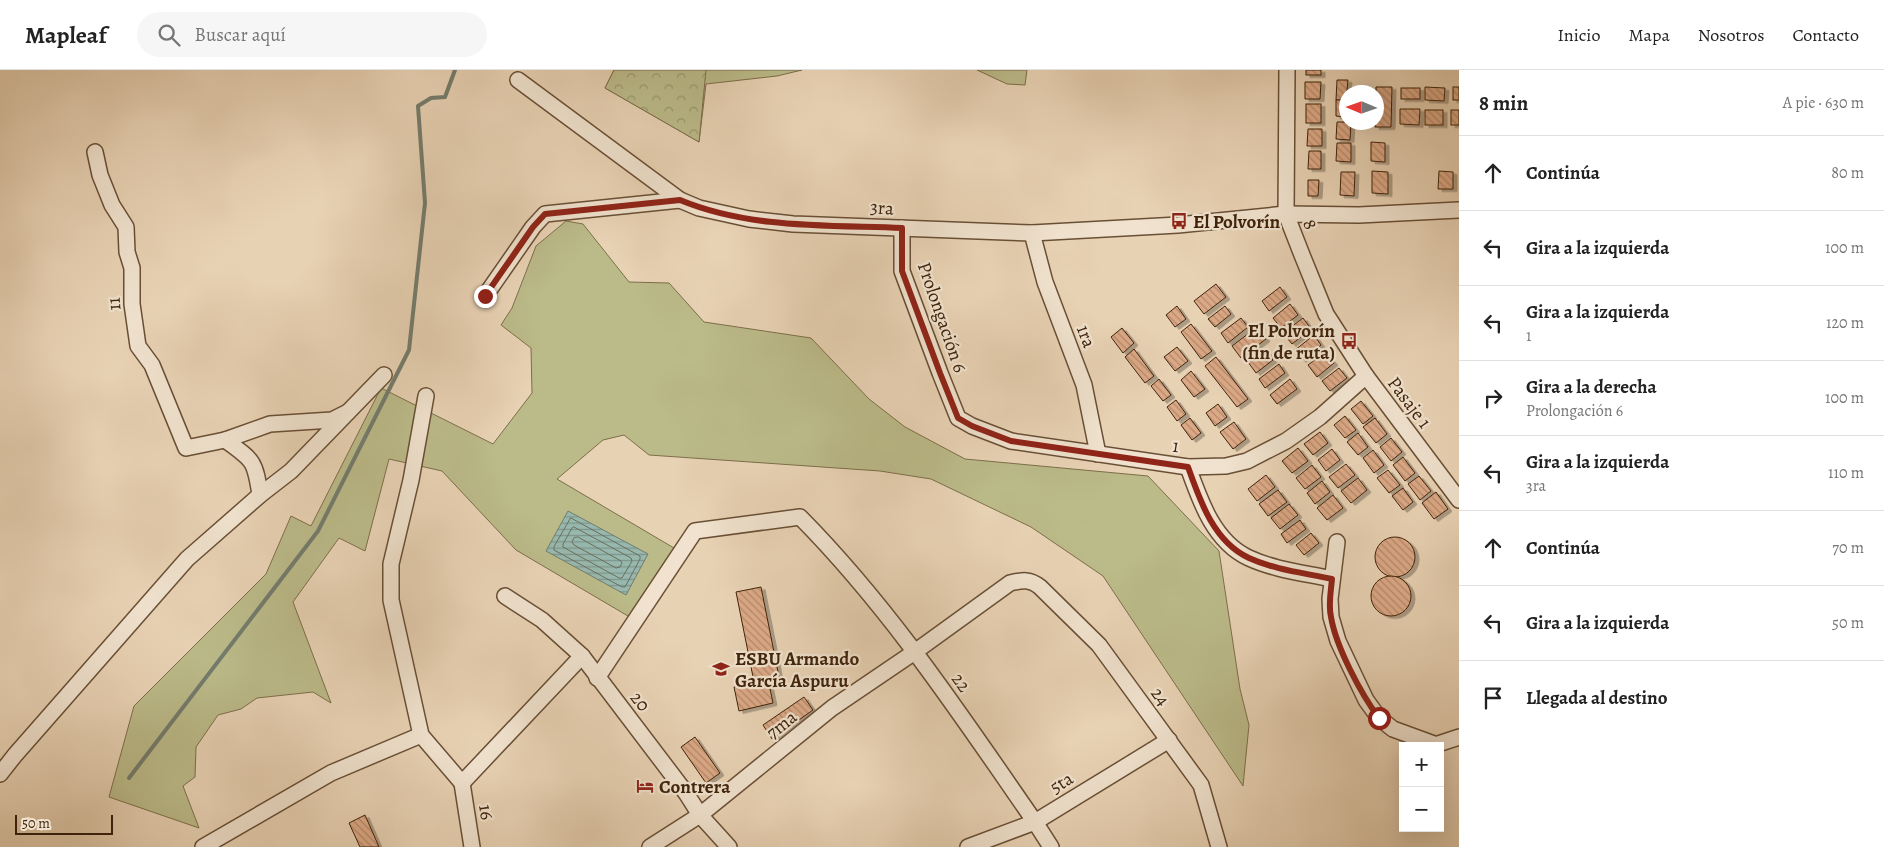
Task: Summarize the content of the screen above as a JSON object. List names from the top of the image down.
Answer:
{
  "streets": {
    "street": [
      "3ra",
      "8",
      "11",
      "Prolongación 6",
      "1ra",
      "Pasaje 1",
      "1",
      "22",
      "24",
      "20",
      "7ma",
      "5ta",
      "16"
    ]
  },
  "crossings": [
    ["3ra", "8"],
    ["3ra", "Prolongación 6"],
    ["3ra", "1ra"],
    ["8", "Pasaje 1"],
    ["8", "1"],
    ["Prolongación 6", "1"],
    ["1ra", "1"],
    ["Pasaje 1", "1"],
    ["22", "20"],
    ["22", "7ma"],
    ["22", "5ta"],
    ["24", "7ma"],
    ["24", "5ta"],
    ["20", "7ma"]
  ],
  "places": {
    "bus stop": ["El Polvorín", "El Polvorín (fin de ruta)"],
    "school or university": ["ESBU Armando García Aspuru"],
    "hotel": ["Contrera"]
  },
  "scale_bar": "50 m",
  "north": "left",
  "page": {
    "header": "Mapleaf",
    "search": "Buscar aquí",
    "nav": [
      "Inicio",
      "Mapa",
      "Nosotros",
      "Contacto"
    ],
    "heading": ["8 min", "A pie · 630 m"],
    "list": [
      ["Continúa", "80 m"],
      ["Gira a la izquierda", "100 m"],
      ["Gira a la izquierda", "1", "120 m"],
      ["Gira a la derecha", "Prolongación 6", "100 m"],
      ["Gira a la izquierda", "3ra", "110 m"],
      ["Continúa", "70 m"],
      ["Gira a la izquierda", "50 m"],
      "Llegada al destino"
    ],
    "map_buttons": ["+", "−"],
    "scale": "50 m"
  }
}
